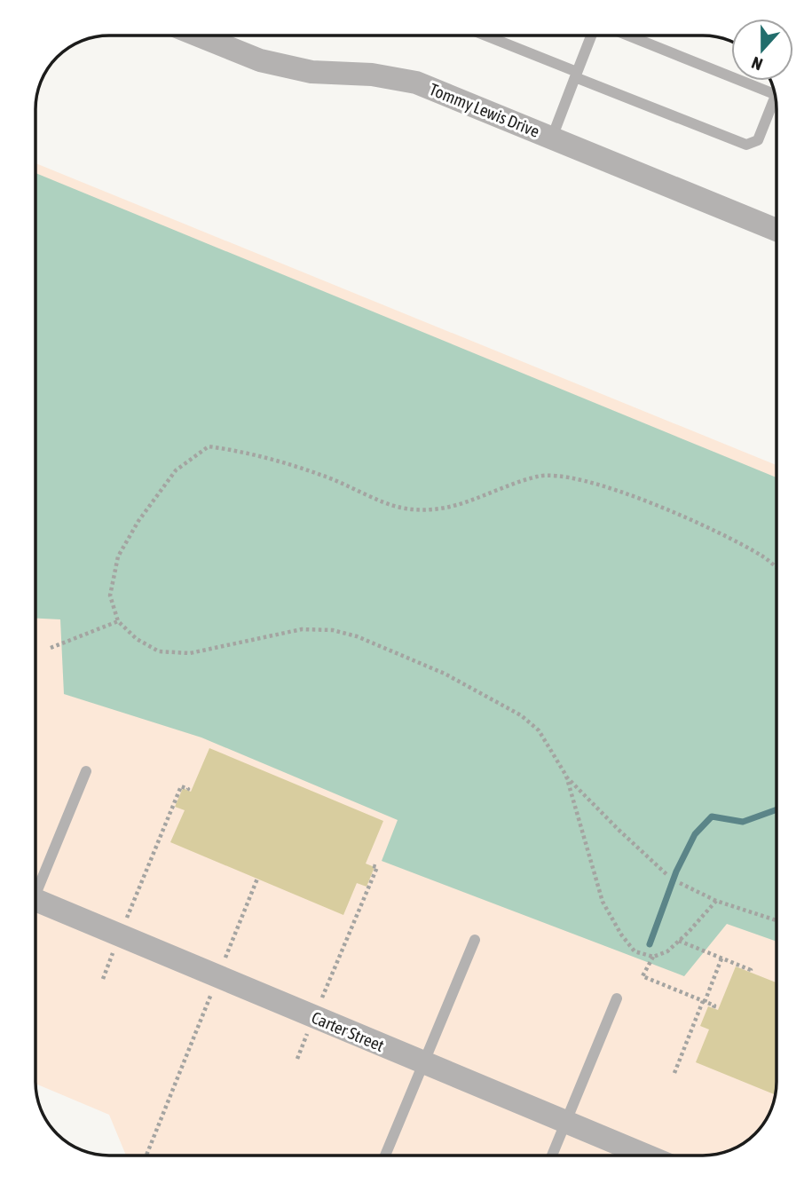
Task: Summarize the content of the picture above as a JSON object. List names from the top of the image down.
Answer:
{
  "streets": {
    "street": ["Tommy Lewis Drive", "Carter Street"]
  },
  "north": "bottom"
}
